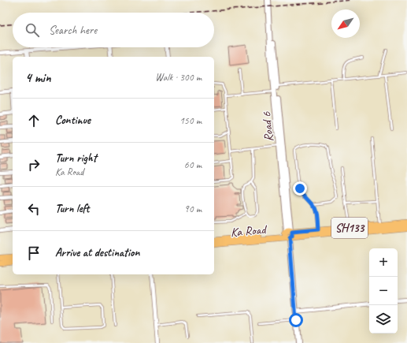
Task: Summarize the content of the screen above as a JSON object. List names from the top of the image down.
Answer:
{
  "streets": {
    "main road": ["SH133", "Ka Road"],
    "street": ["Road 6"]
  },
  "crossings": [
    ["Road 6", "Ka Road"]
  ],
  "north": "bottom left",
  "page": {
    "search": "Search here",
    "heading": ["4 min", "Walk · 300 m"],
    "list": [
      ["Continue", "150 m"],
      ["Turn right", "Ka Road", "60 m"],
      ["Turn left", "90 m"],
      "Arrive at destination"
    ],
    "map_buttons": ["+", "−"]
  }
}
